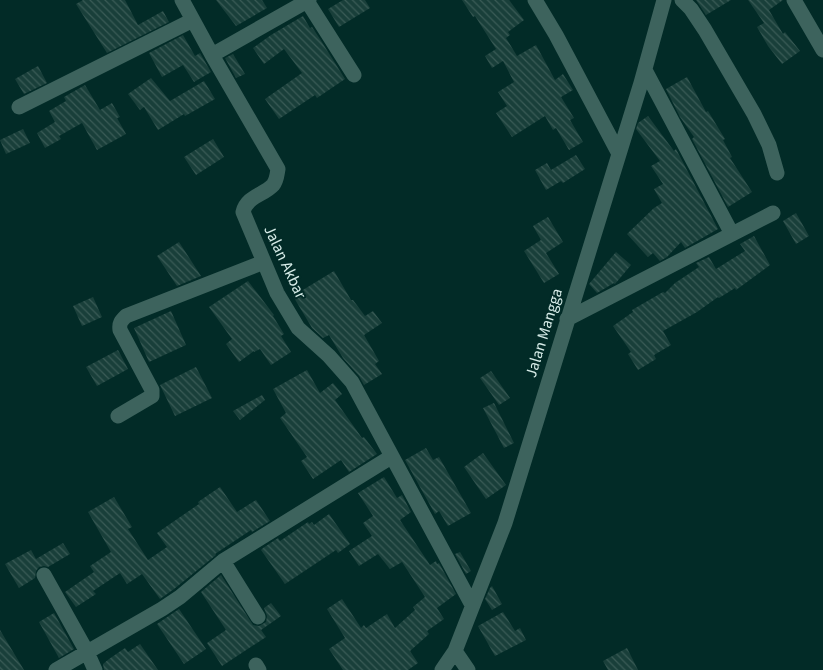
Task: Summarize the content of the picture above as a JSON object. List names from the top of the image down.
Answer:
{
  "streets": {
    "street": ["Jalan Akbar", "Jalan Mangga"]
  },
  "crossings": [
    ["Jalan Akbar", "Jalan Mangga"]
  ]
}
